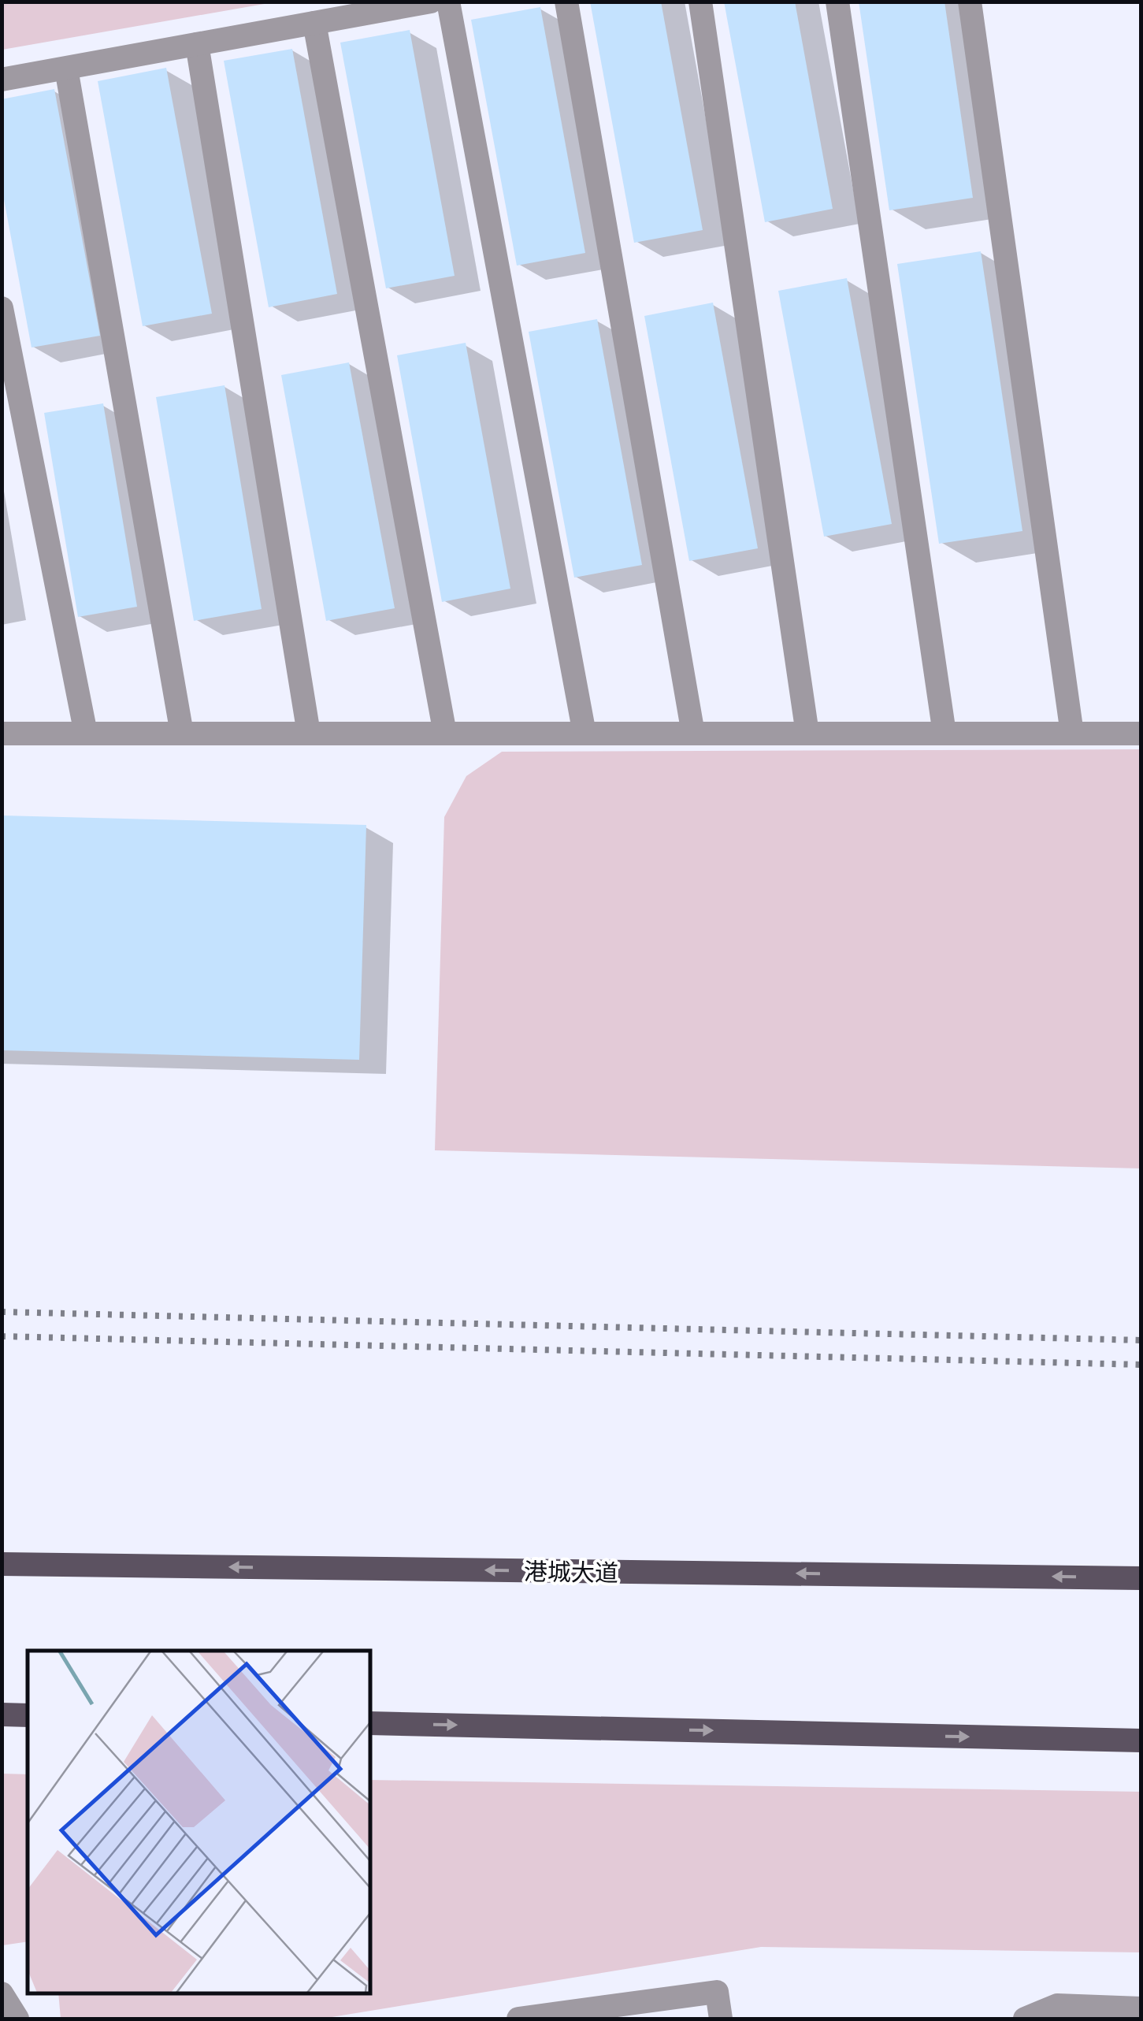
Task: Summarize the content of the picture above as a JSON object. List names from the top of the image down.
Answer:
{
  "streets": {
    "main road": ["港城大道"]
  }
}
